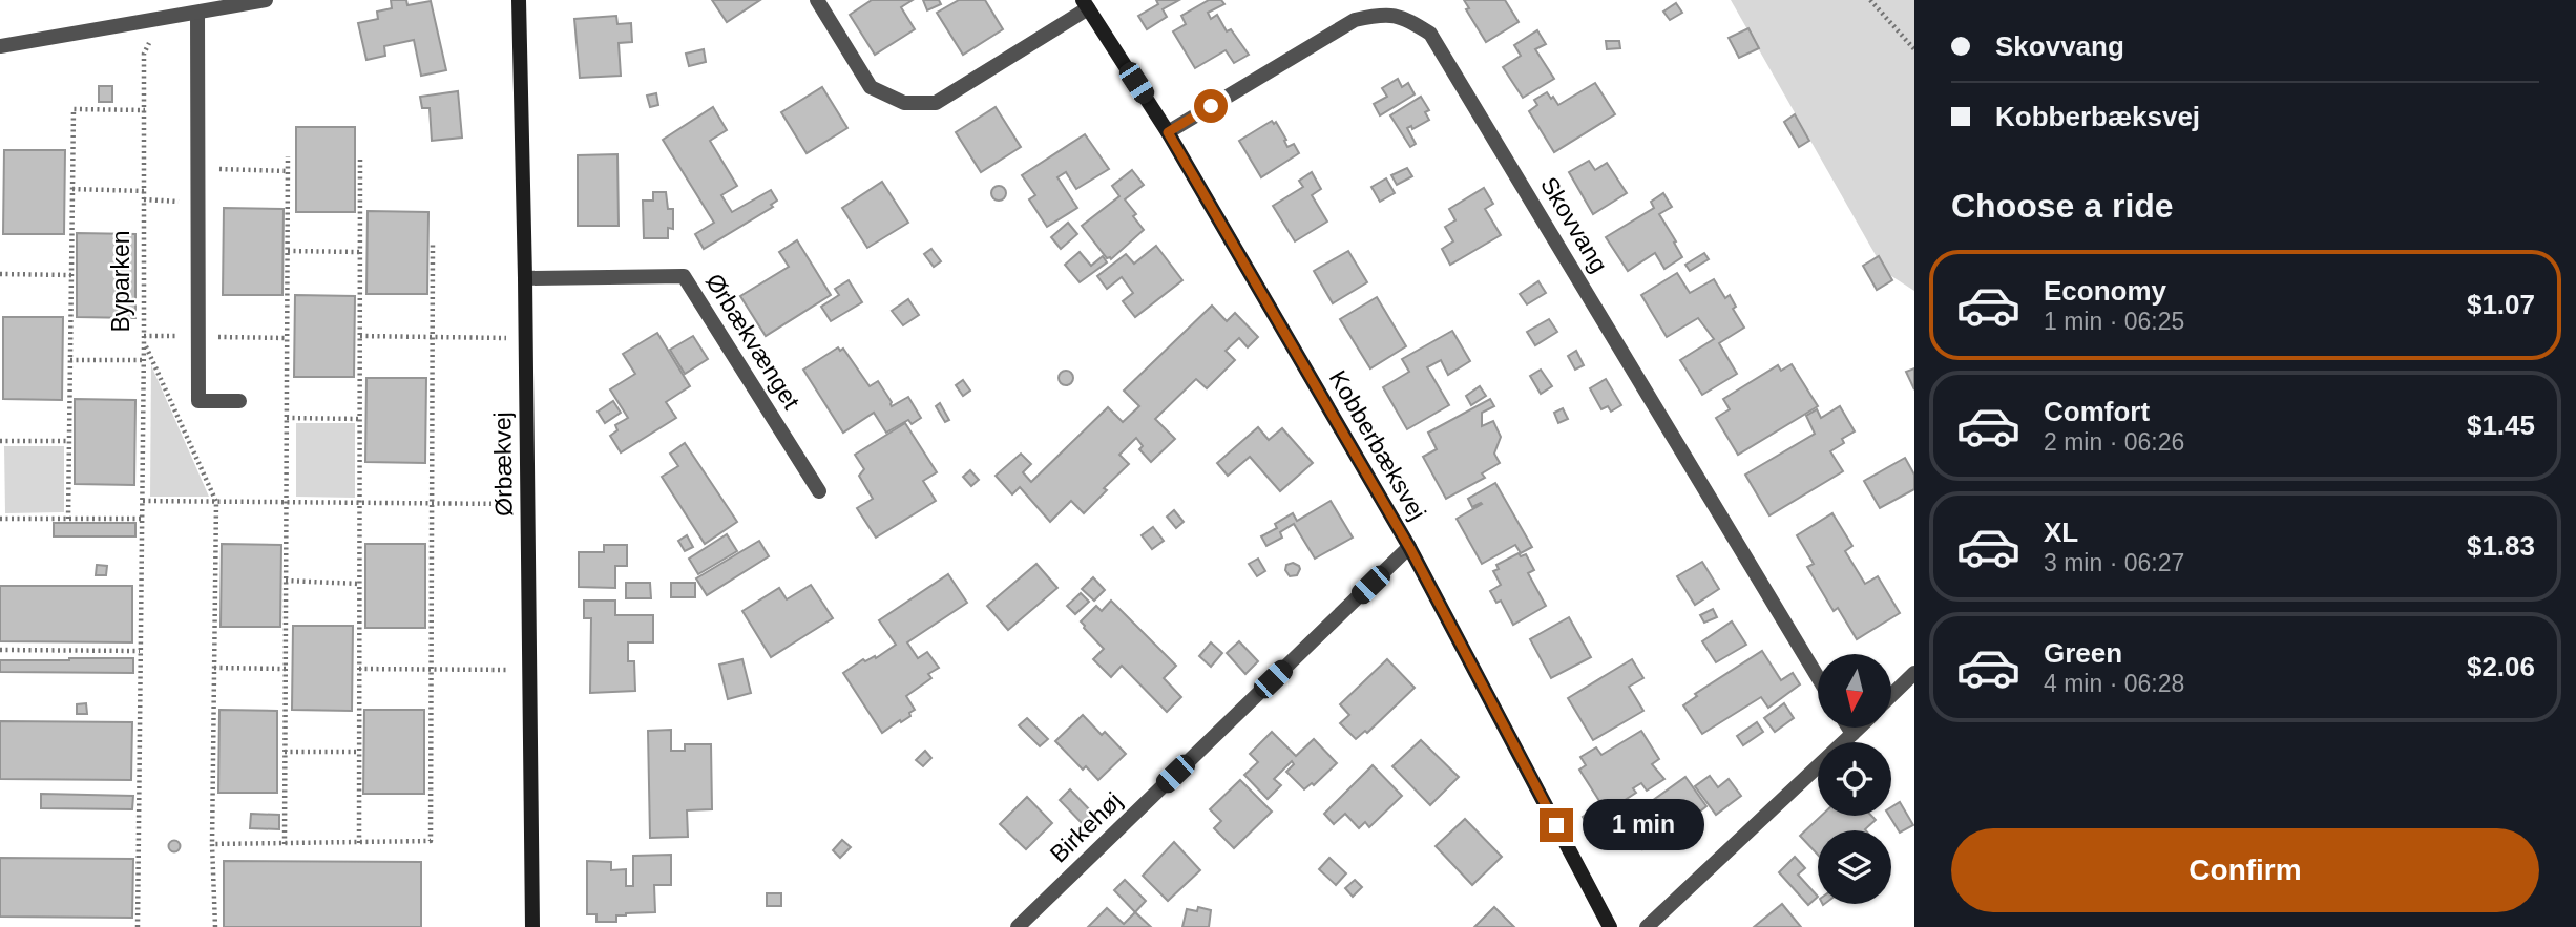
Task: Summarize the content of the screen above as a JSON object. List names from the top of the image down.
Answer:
{
  "streets": {
    "street": [
      "Skovvang",
      "Ørbækvænget",
      "Kobberbæksvej",
      "Ørbækvej",
      "Birkehøj"
    ],
    "path": ["Byparken"]
  },
  "crossings": [
    ["Skovvang", "Kobberbæksvej"],
    ["Ørbækvænget", "Ørbækvej"],
    ["Kobberbæksvej", "Birkehøj"]
  ],
  "north": "bottom",
  "page": {
    "banner": ["Skovvang", "Kobberbæksvej"],
    "heading": "Choose a ride",
    "list": [
      {
        "name": "Economy",
        "note": "1 min · 06:25",
        "value": "$1.07"
      },
      {
        "name": "Comfort",
        "note": "2 min · 06:26",
        "value": "$1.45"
      },
      {
        "name": "XL",
        "note": "3 min · 06:27",
        "value": "$1.83"
      },
      {
        "name": "Green",
        "note": "4 min · 06:28",
        "value": "$2.06"
      }
    ],
    "bubble": "1 min",
    "buttons": "Confirm"
  }
}
